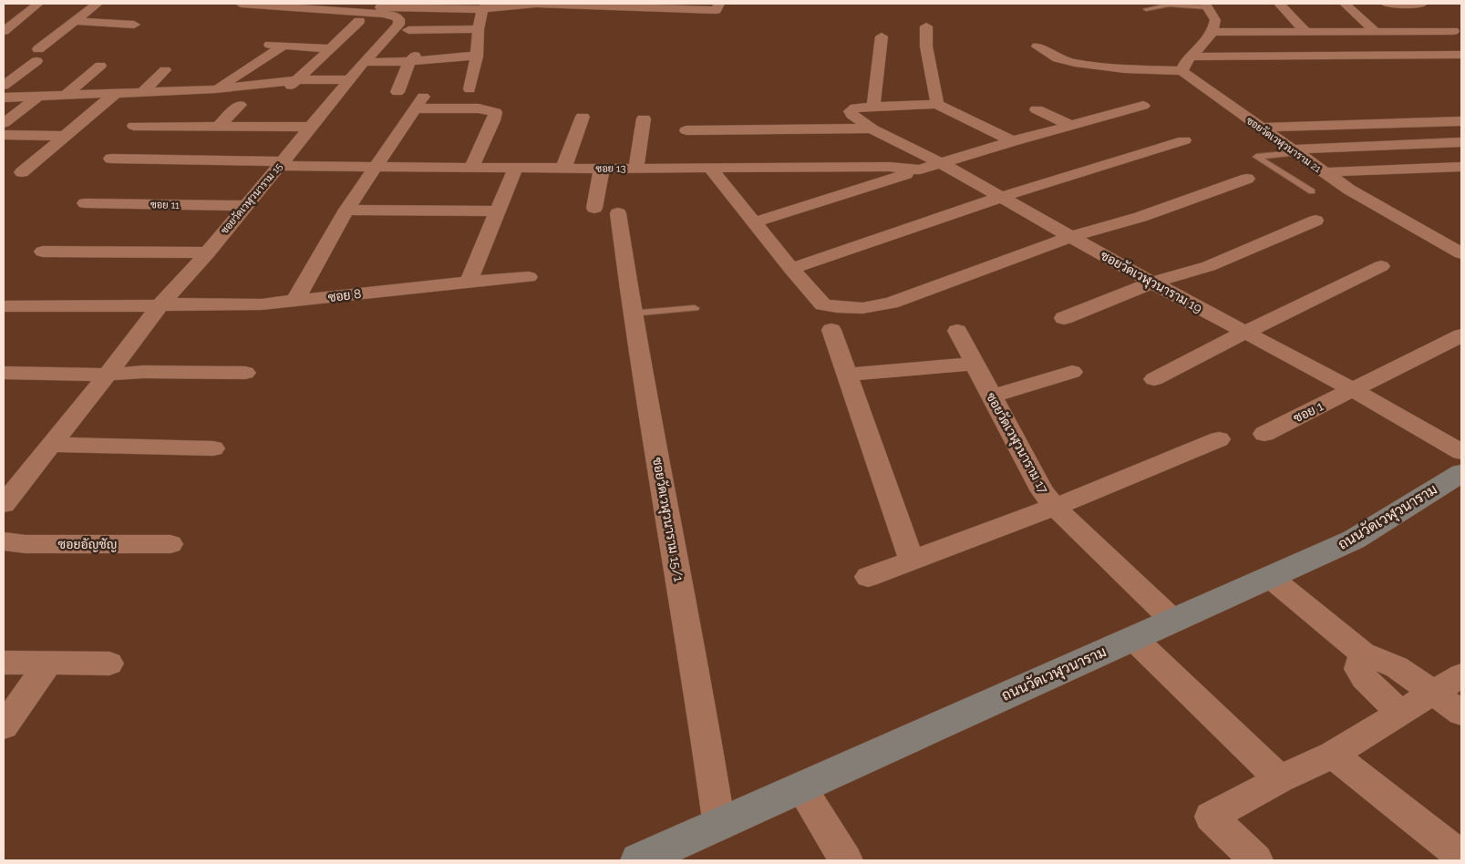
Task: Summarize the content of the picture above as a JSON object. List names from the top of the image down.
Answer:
{
  "streets": {
    "street": [
      "ซอยวัดเวฬุวนาราม 21",
      "ซอย 13",
      "ซอยวัดเวฬุวนาราม 15",
      "ซอย 11",
      "ซอยวัดเวฬุวนาราม 19",
      "ซอย 8",
      "ซอย 1",
      "ซอยวัดเวฬุวนาราม 17",
      "ถนนวัดเวฬุวนาราม",
      "ซอยวัดเวฬุวนาราม 15/1",
      "ซอยอัญชัญ"
    ]
  },
  "crossings": [
    ["ซอย 13", "ซอยวัดเวฬุวนาราม 15"],
    ["ซอย 13", "ซอยวัดเวฬุวนาราม 19"],
    ["ซอยวัดเวฬุวนาราม 15", "ซอย 11"],
    ["ซอยวัดเวฬุวนาราม 15", "ซอย 8"],
    ["ซอยวัดเวฬุวนาราม 19", "ซอย 1"],
    ["ซอยวัดเวฬุวนาราม 17", "ถนนวัดเวฬุวนาราม"],
    ["ถนนวัดเวฬุวนาราม", "ซอยวัดเวฬุวนาราม 15/1"]
  ]
}
